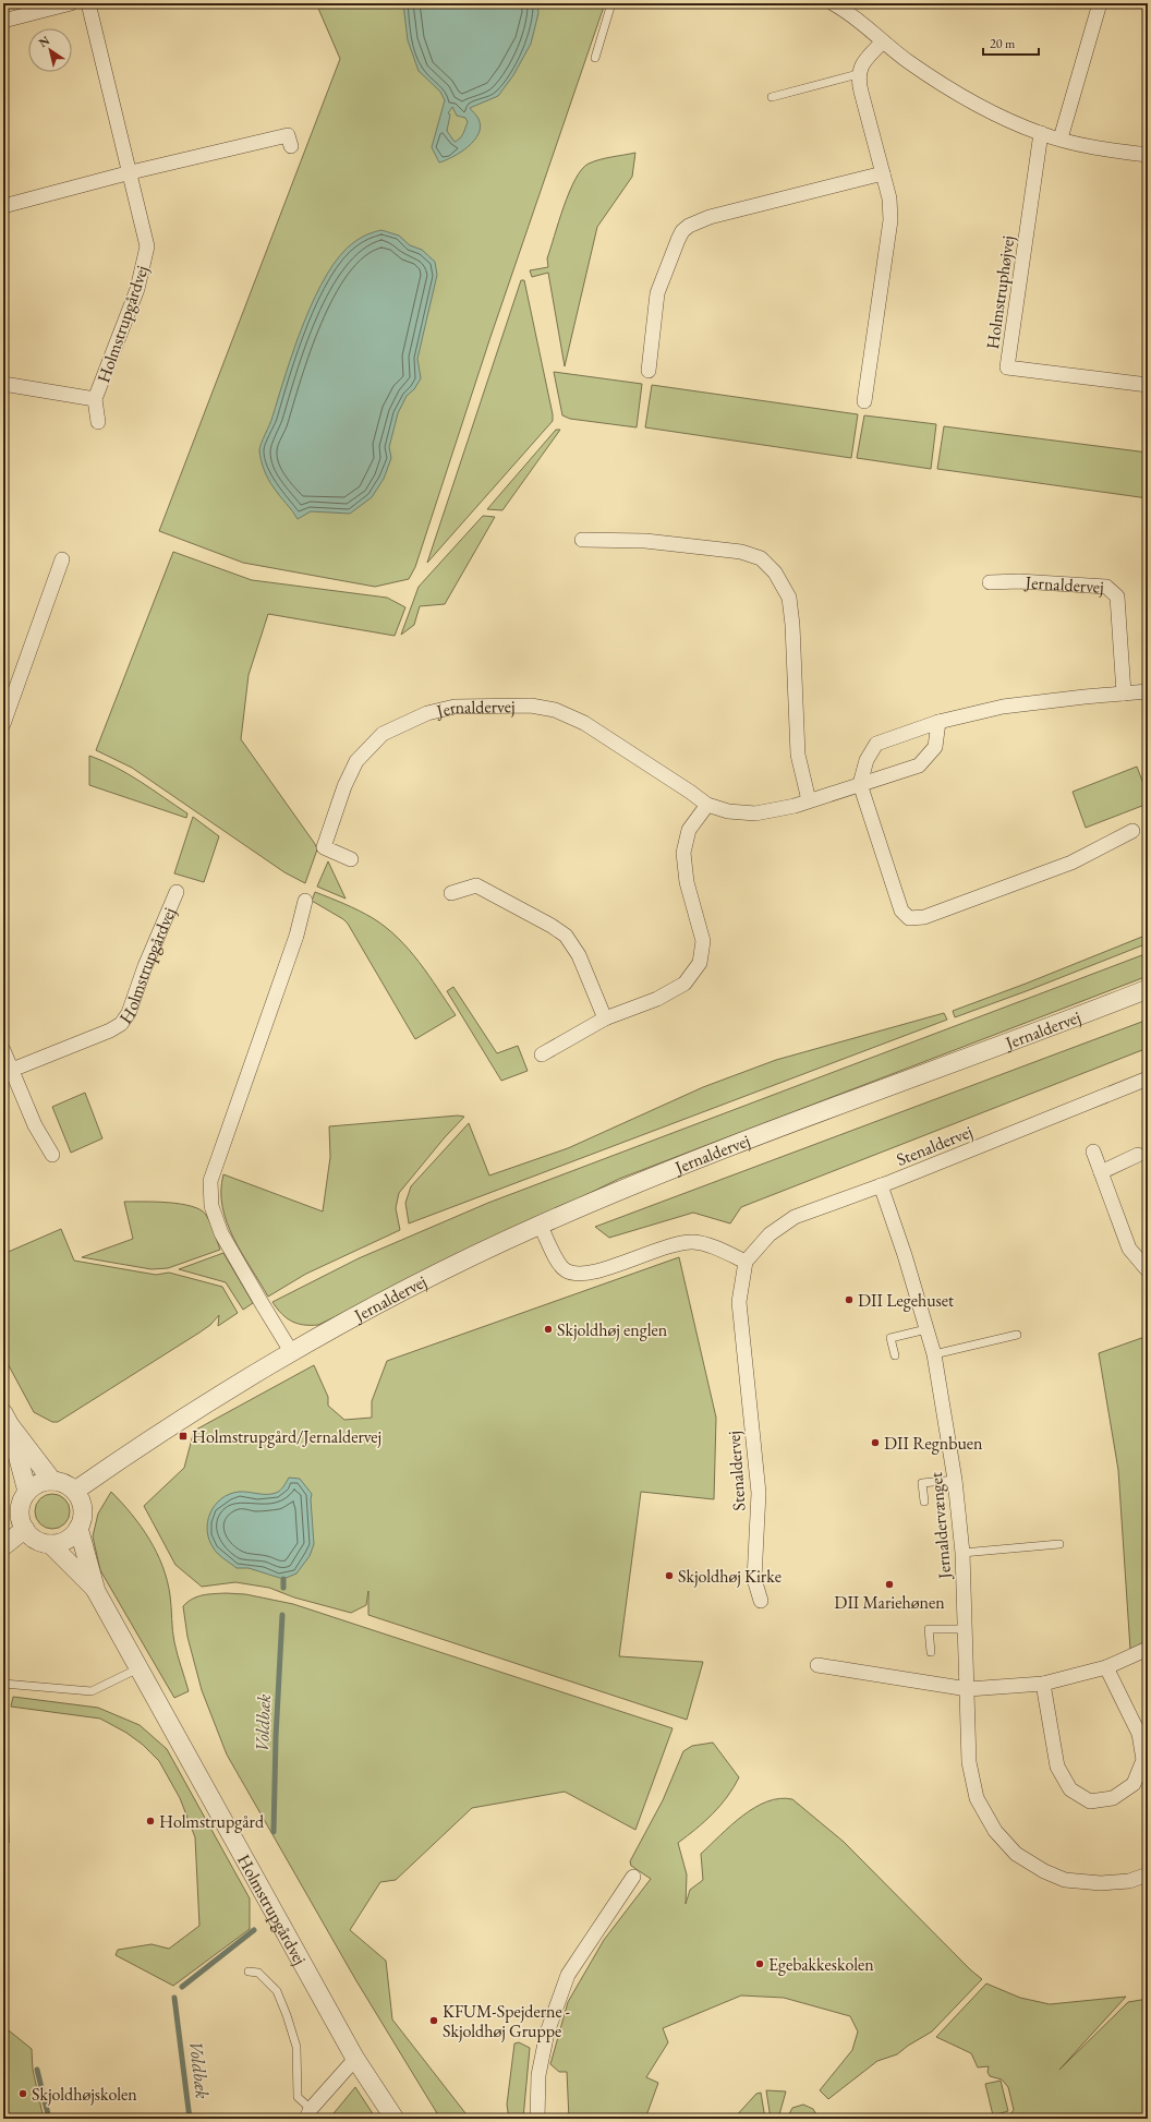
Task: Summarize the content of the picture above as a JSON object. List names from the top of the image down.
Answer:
{
  "streets": {
    "street": [
      "Holmstruphøjvej",
      "Holmstrupgårdvej",
      "Jernaldervej",
      "Stenaldervej",
      "Jernaldervænget"
    ]
  },
  "crossings": [
    ["Holmstrupgårdvej", "Jernaldervej"],
    ["Stenaldervej", "Jernaldervænget"]
  ],
  "water": ["Voldbæk"],
  "places": {
    "other": [
      "DII Legehuset",
      "Skjoldhøj englen",
      "DII Regnbuen",
      "Skjoldhøj Kirke",
      "DII Mariehønen",
      "Holmstrupgård",
      "Egebakkeskolen",
      "KFUM-Spejderne - Skjoldhøj Gruppe",
      "Skjoldhøjskolen"
    ],
    "transit": ["Holmstrupgård/Jernaldervej"]
  },
  "scale_bar": "20 m",
  "north": "top left"
}
